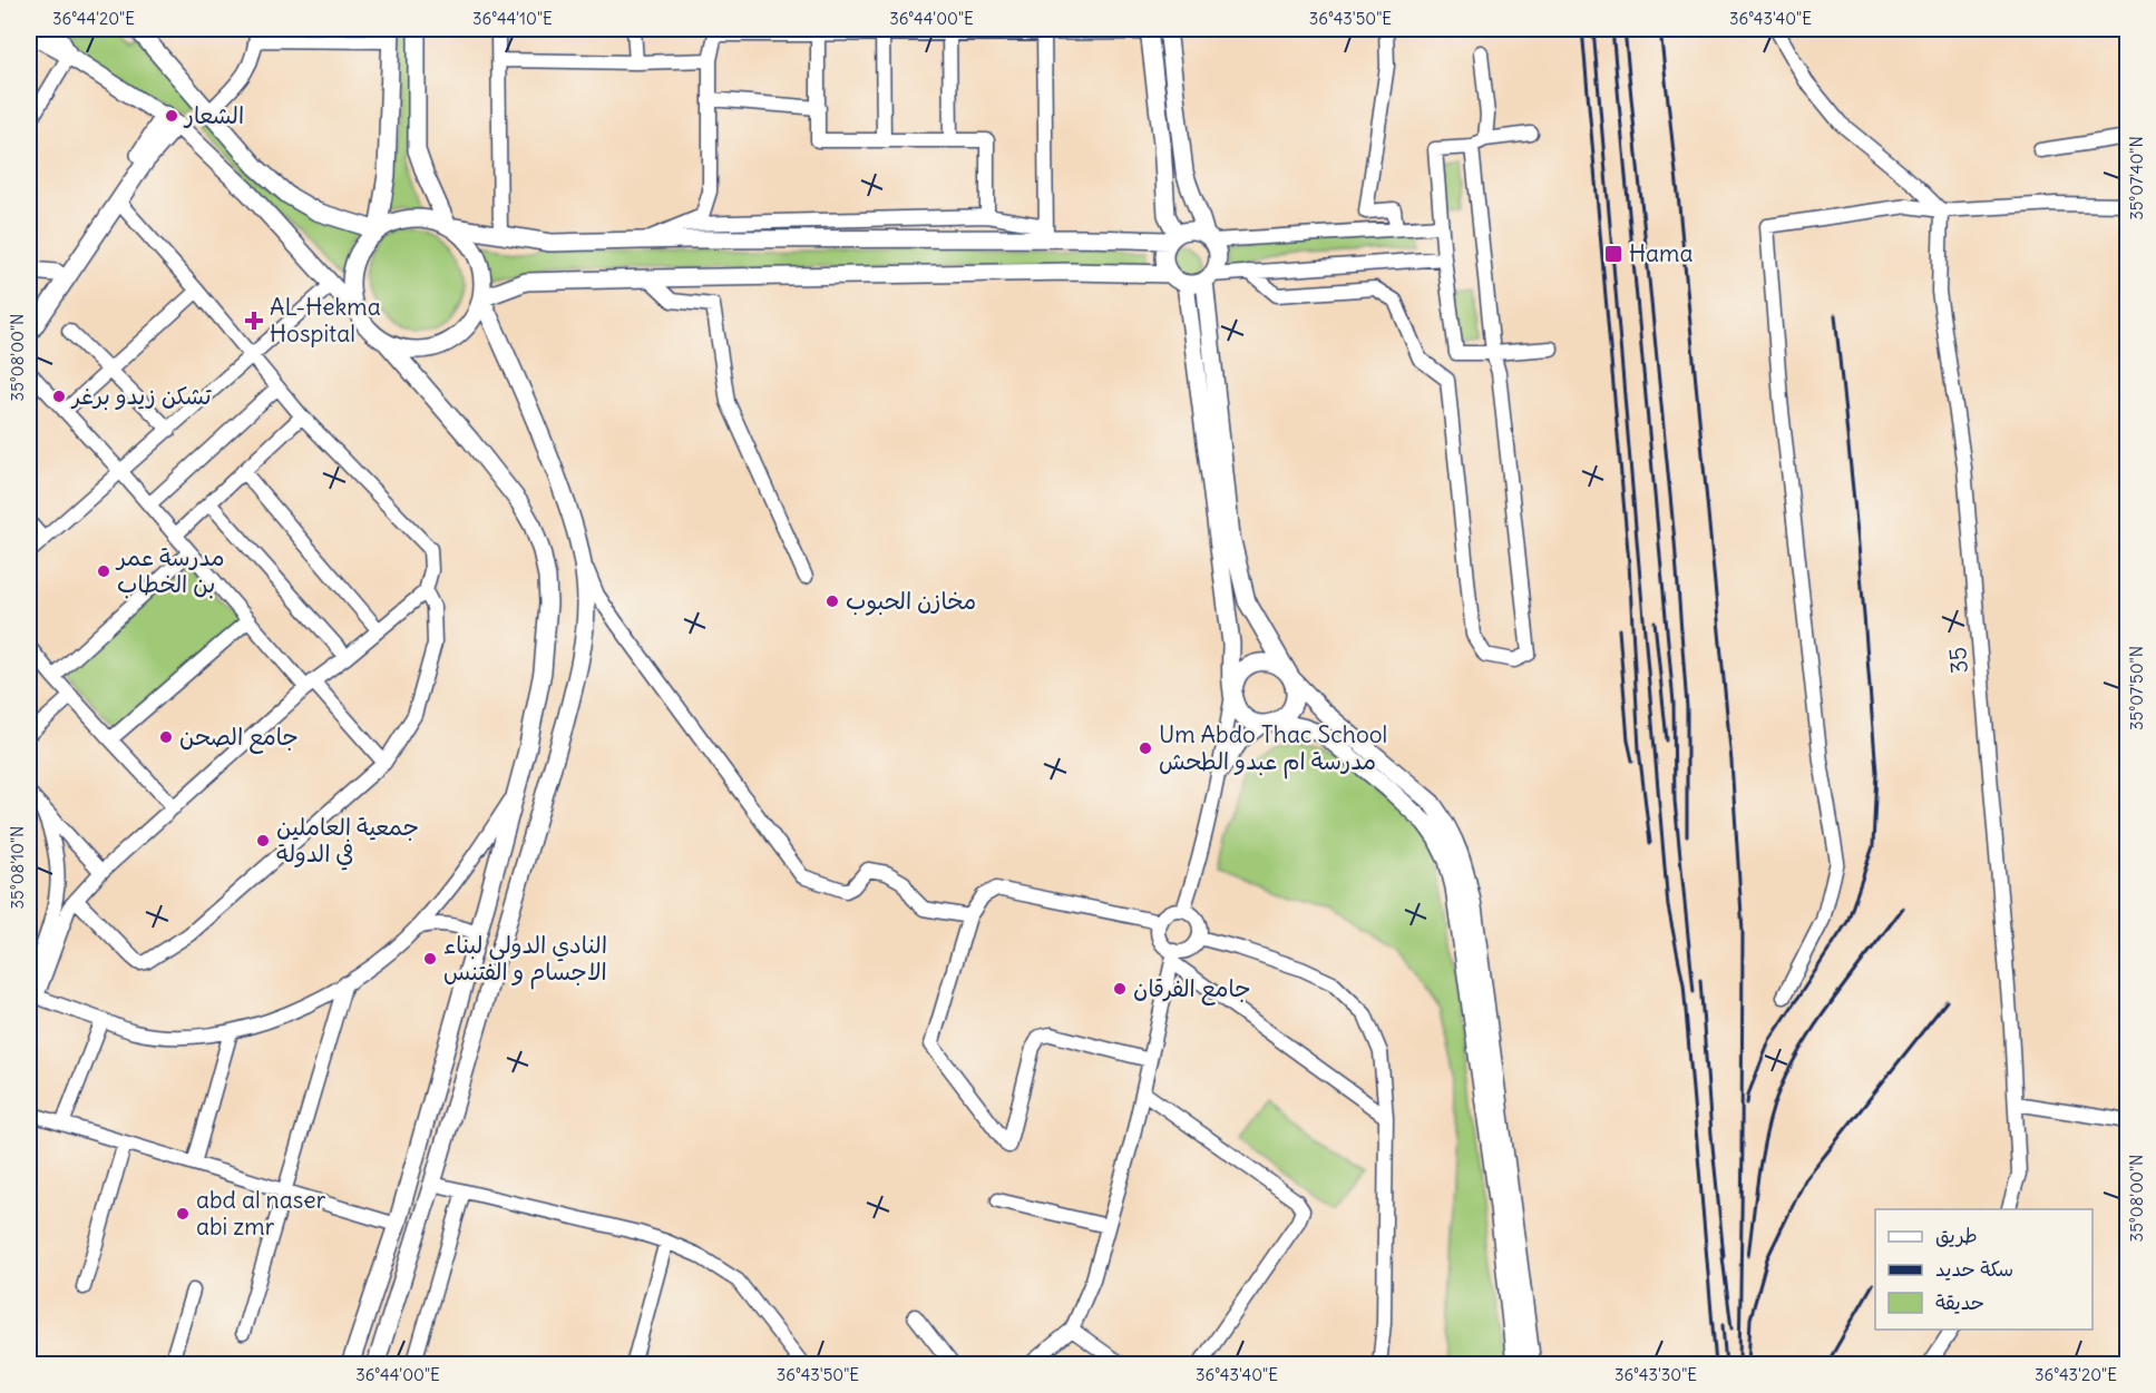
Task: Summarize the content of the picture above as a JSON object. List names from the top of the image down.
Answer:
{
  "streets": {
    "street": ["35"]
  },
  "places": {
    "other": [
      "الشعار",
      "تشكن زيدو برغر",
      "مدرسة عمر بن الخطاب",
      "مخازن الحبوب",
      "جامع الصحن",
      "Um Abdo Thac School مدرسة ام عبدو الطحش",
      "جمعية العاملين في الدولة",
      "النادي الدولي لبناء الاجسام و الفتنس",
      "جامع الفرقان",
      "abd al naser abi zmr"
    ],
    "transit": ["Hama"],
    "health": ["AL-Hekma Hospital"]
  },
  "legend": ["طريق", "سكة حديد", "حديقة"],
  "coordinates": [
    "36°44'20\"E",
    "36°44'10\"E",
    "36°44'00\"E",
    "36°43'50\"E",
    "36°43'40\"E",
    "35°07'40\"N",
    "35°08'00\"N",
    "35°07'50\"N",
    "35°08'10\"N",
    "36°43'30\"E",
    "36°43'20\"E"
  ]
}
